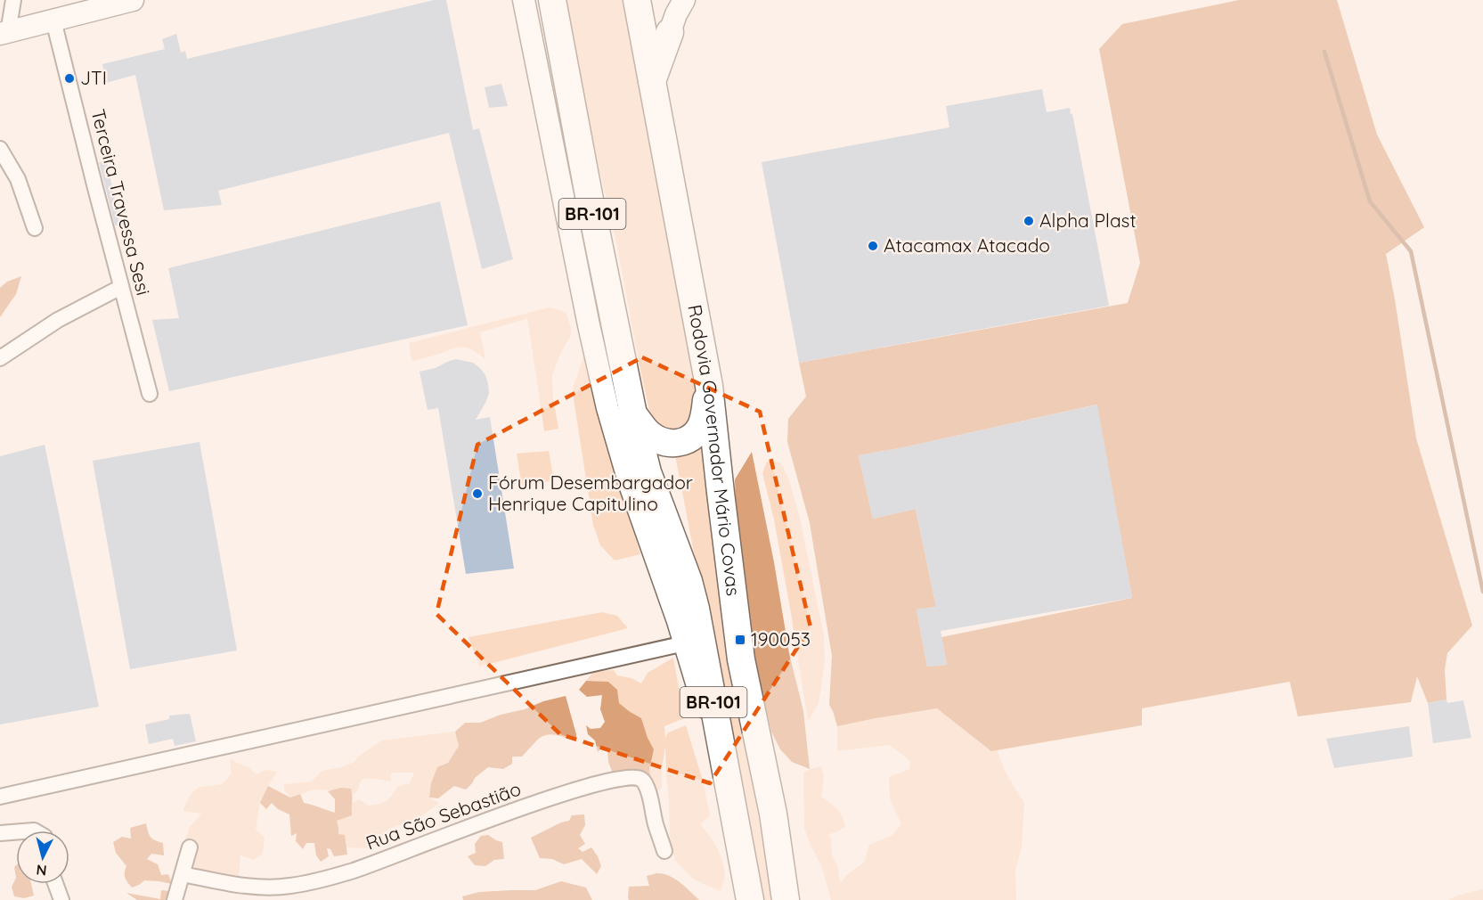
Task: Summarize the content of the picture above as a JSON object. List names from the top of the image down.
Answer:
{
  "streets": {
    "highway": ["BR-101", "Rodovia Governador Mário Covas"],
    "street": ["Terceira Travessa Sesi", "Rua São Sebastião"]
  },
  "places": {
    "other": [
      "JTI",
      "Alpha Plast",
      "Atacamax Atacado",
      "Fórum Desembargador Henrique Capitulino"
    ],
    "transit": ["190053"]
  },
  "north": "bottom"
}
